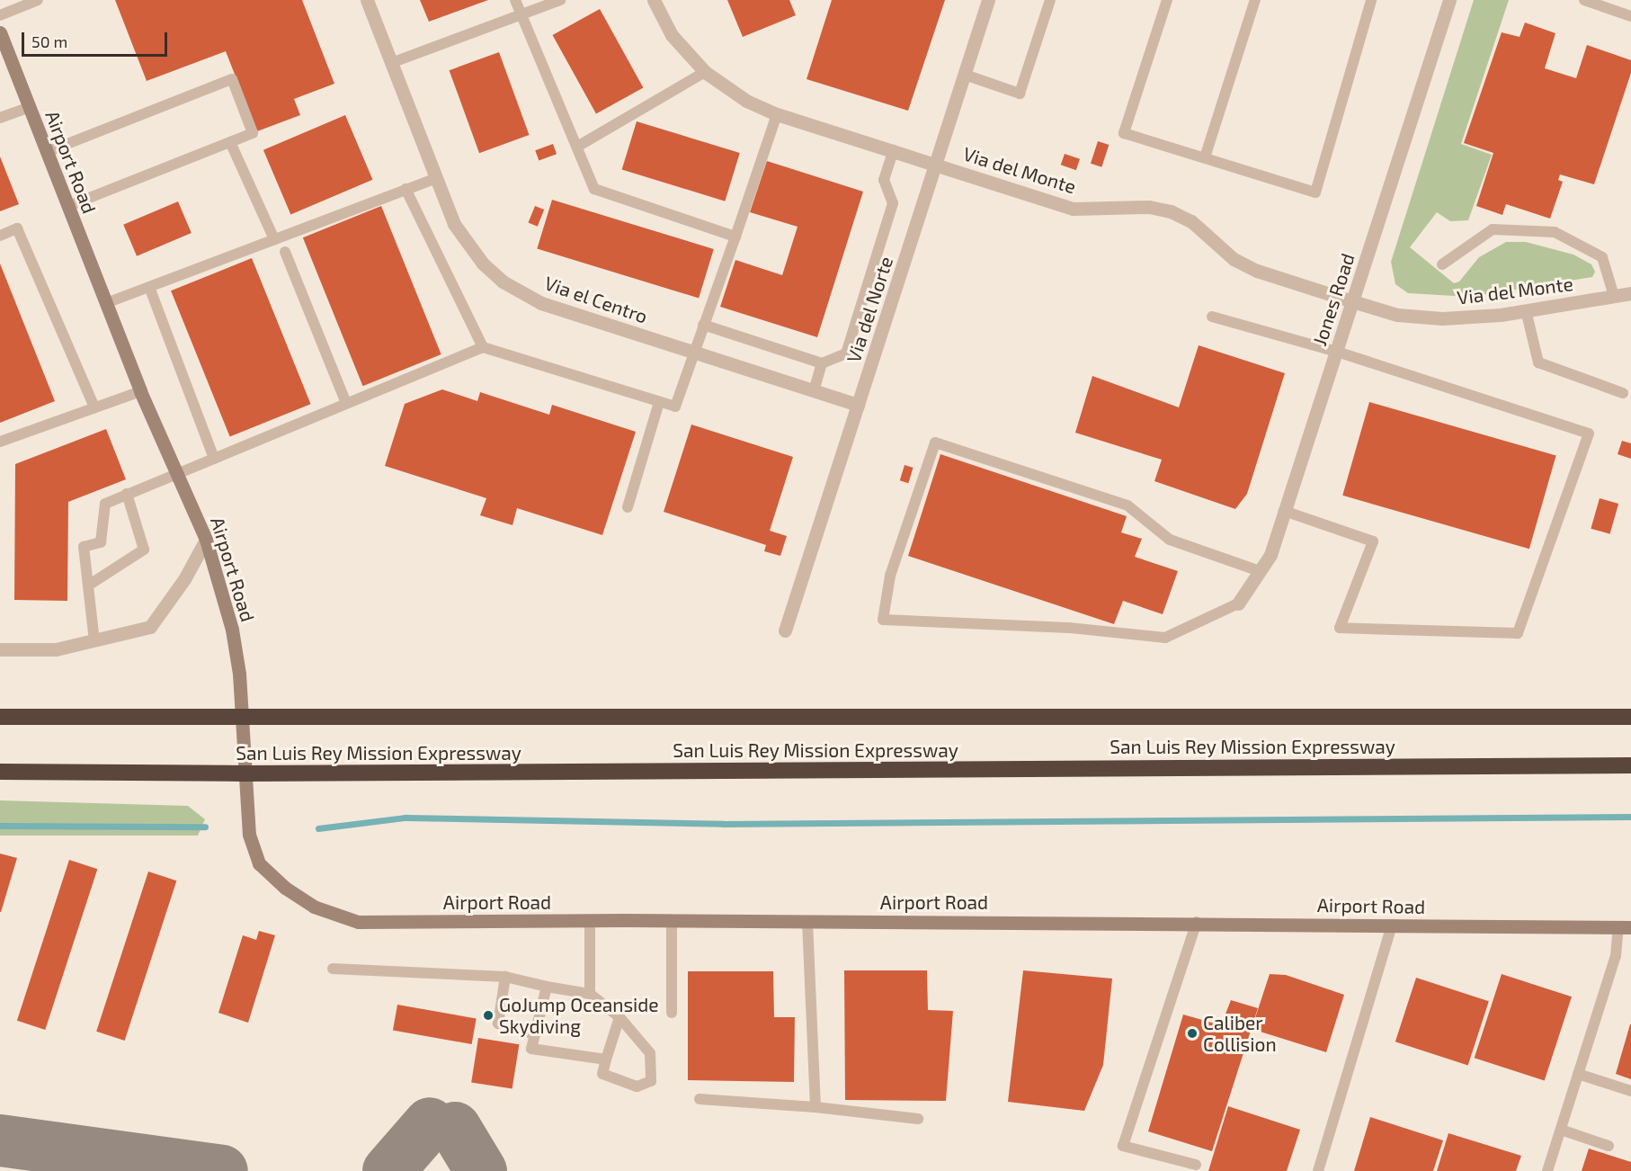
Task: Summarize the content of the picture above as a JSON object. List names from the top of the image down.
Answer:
{
  "streets": {
    "highway": ["San Luis Rey Mission Expressway"],
    "street": [
      "Airport Road",
      "Via del Monte",
      "Via el Centro",
      "Jones Road",
      "Via del Norte"
    ]
  },
  "crossings": [
    ["Airport Road", "San Luis Rey Mission Expressway"],
    ["Via del Monte", "Jones Road"],
    ["Via del Monte", "Via del Norte"],
    ["Via el Centro", "Via del Norte"]
  ],
  "places": ["GoJump Oceanside Skydiving", "Caliber Collision"],
  "scale_bar": "50 m"
}
